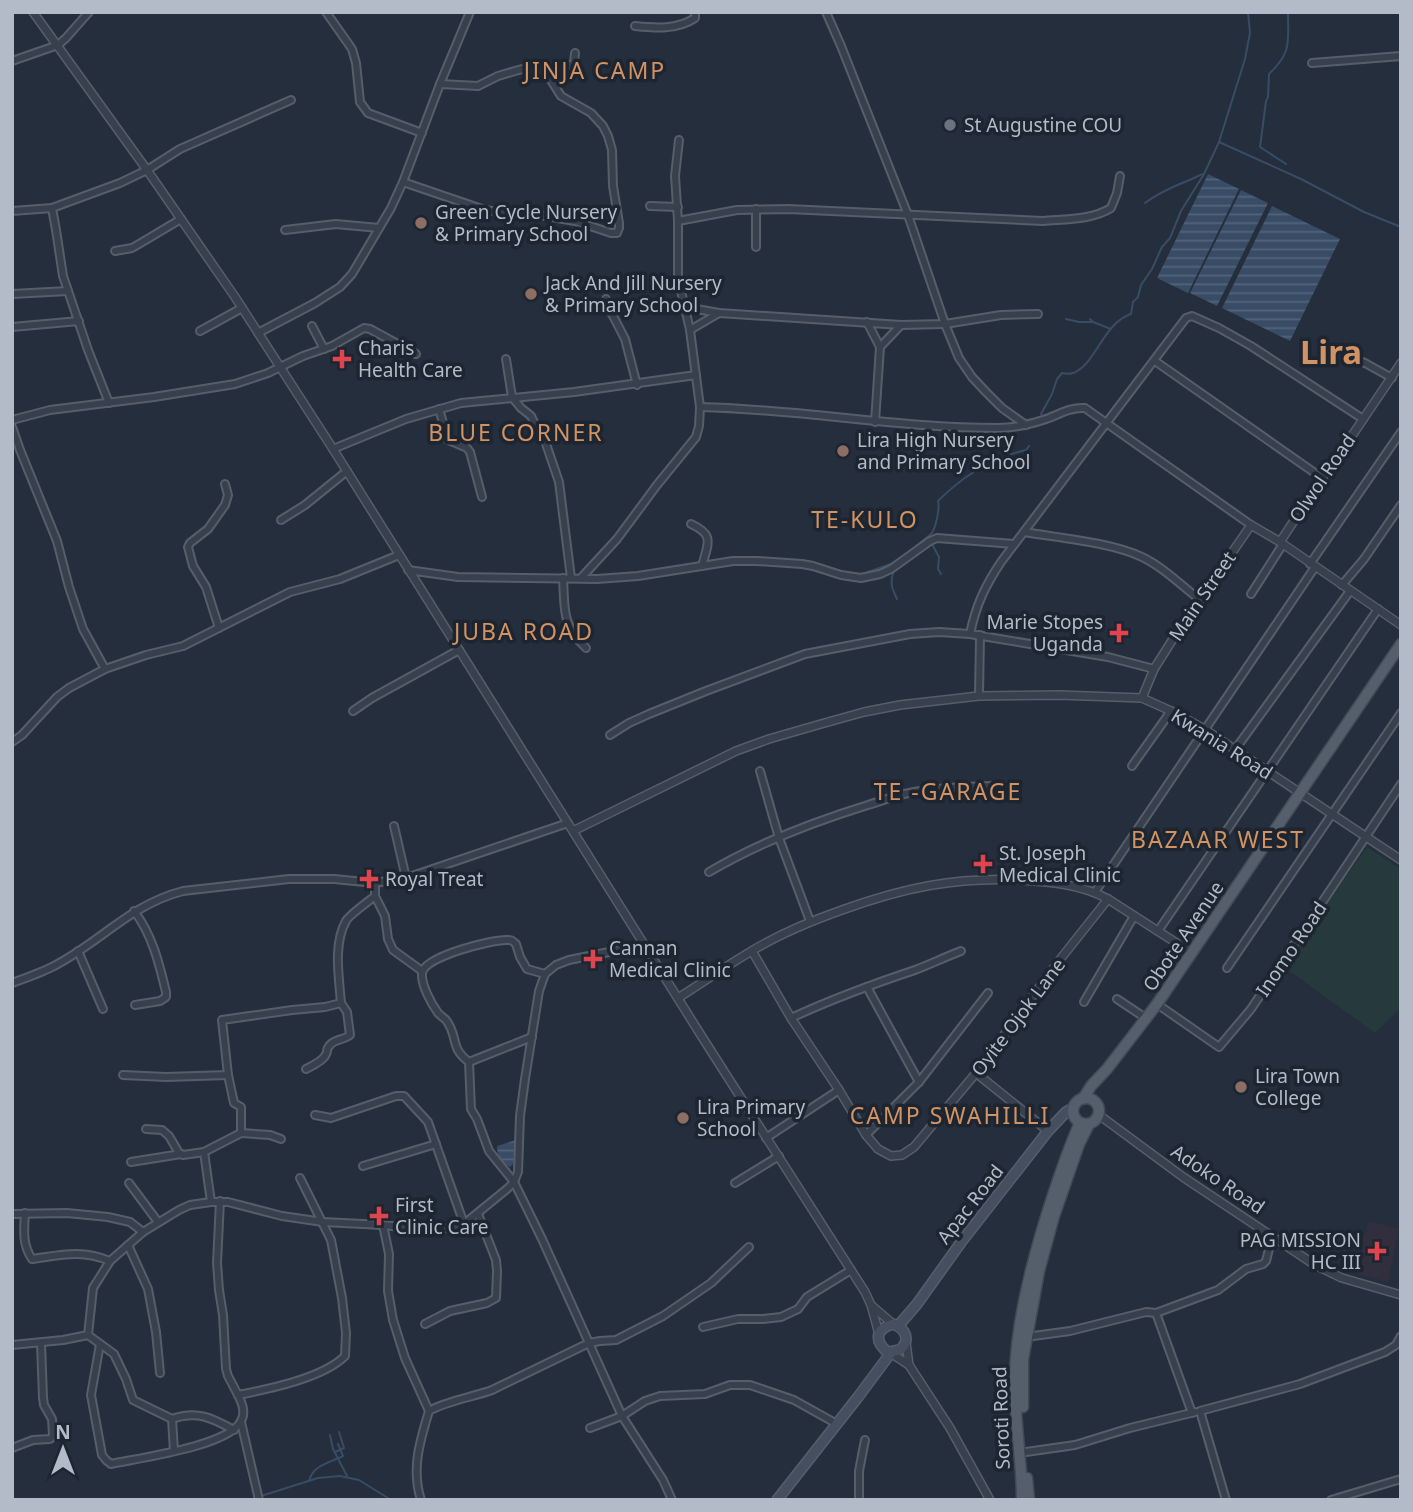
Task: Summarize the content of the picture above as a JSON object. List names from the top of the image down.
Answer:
{
  "streets": {
    "main road": ["Obote Avenue", "Apac Road", "Soroti Road"],
    "street": [
      "Olwol Road",
      "Main Street",
      "Kwania Road",
      "Inomo Road",
      "Oyite Ojok Lane",
      "Adoko Road"
    ]
  },
  "crossings": [
    ["Main Street", "Kwania Road"],
    ["Kwania Road", "Obote Avenue"],
    ["Obote Avenue", "Inomo Road"],
    ["Obote Avenue", "Adoko Road"],
    ["Obote Avenue", "Apac Road"],
    ["Adoko Road", "Apac Road"]
  ],
  "districts": [
    "JINJA CAMP",
    "Lira",
    "BLUE CORNER",
    "TE-KULO",
    "JUBA ROAD",
    "TE -GARAGE",
    "BAZAAR WEST",
    "CAMP SWAHILLI"
  ],
  "places": {
    "other": [
      "St Augustine COU",
      "Green Cycle Nursery & Primary School",
      "Jack And Jill Nursery & Primary School",
      "Lira High Nursery and Primary School",
      "Lira Town College",
      "Lira Primary School"
    ],
    "health": [
      "Charis Health Care",
      "Marie Stopes Uganda",
      "St. Joseph Medical Clinic",
      "Royal Treat",
      "Cannan Medical Clinic",
      "First Clinic Care",
      "PAG MISSION HC III"
    ]
  },
  "north": "top"
}
